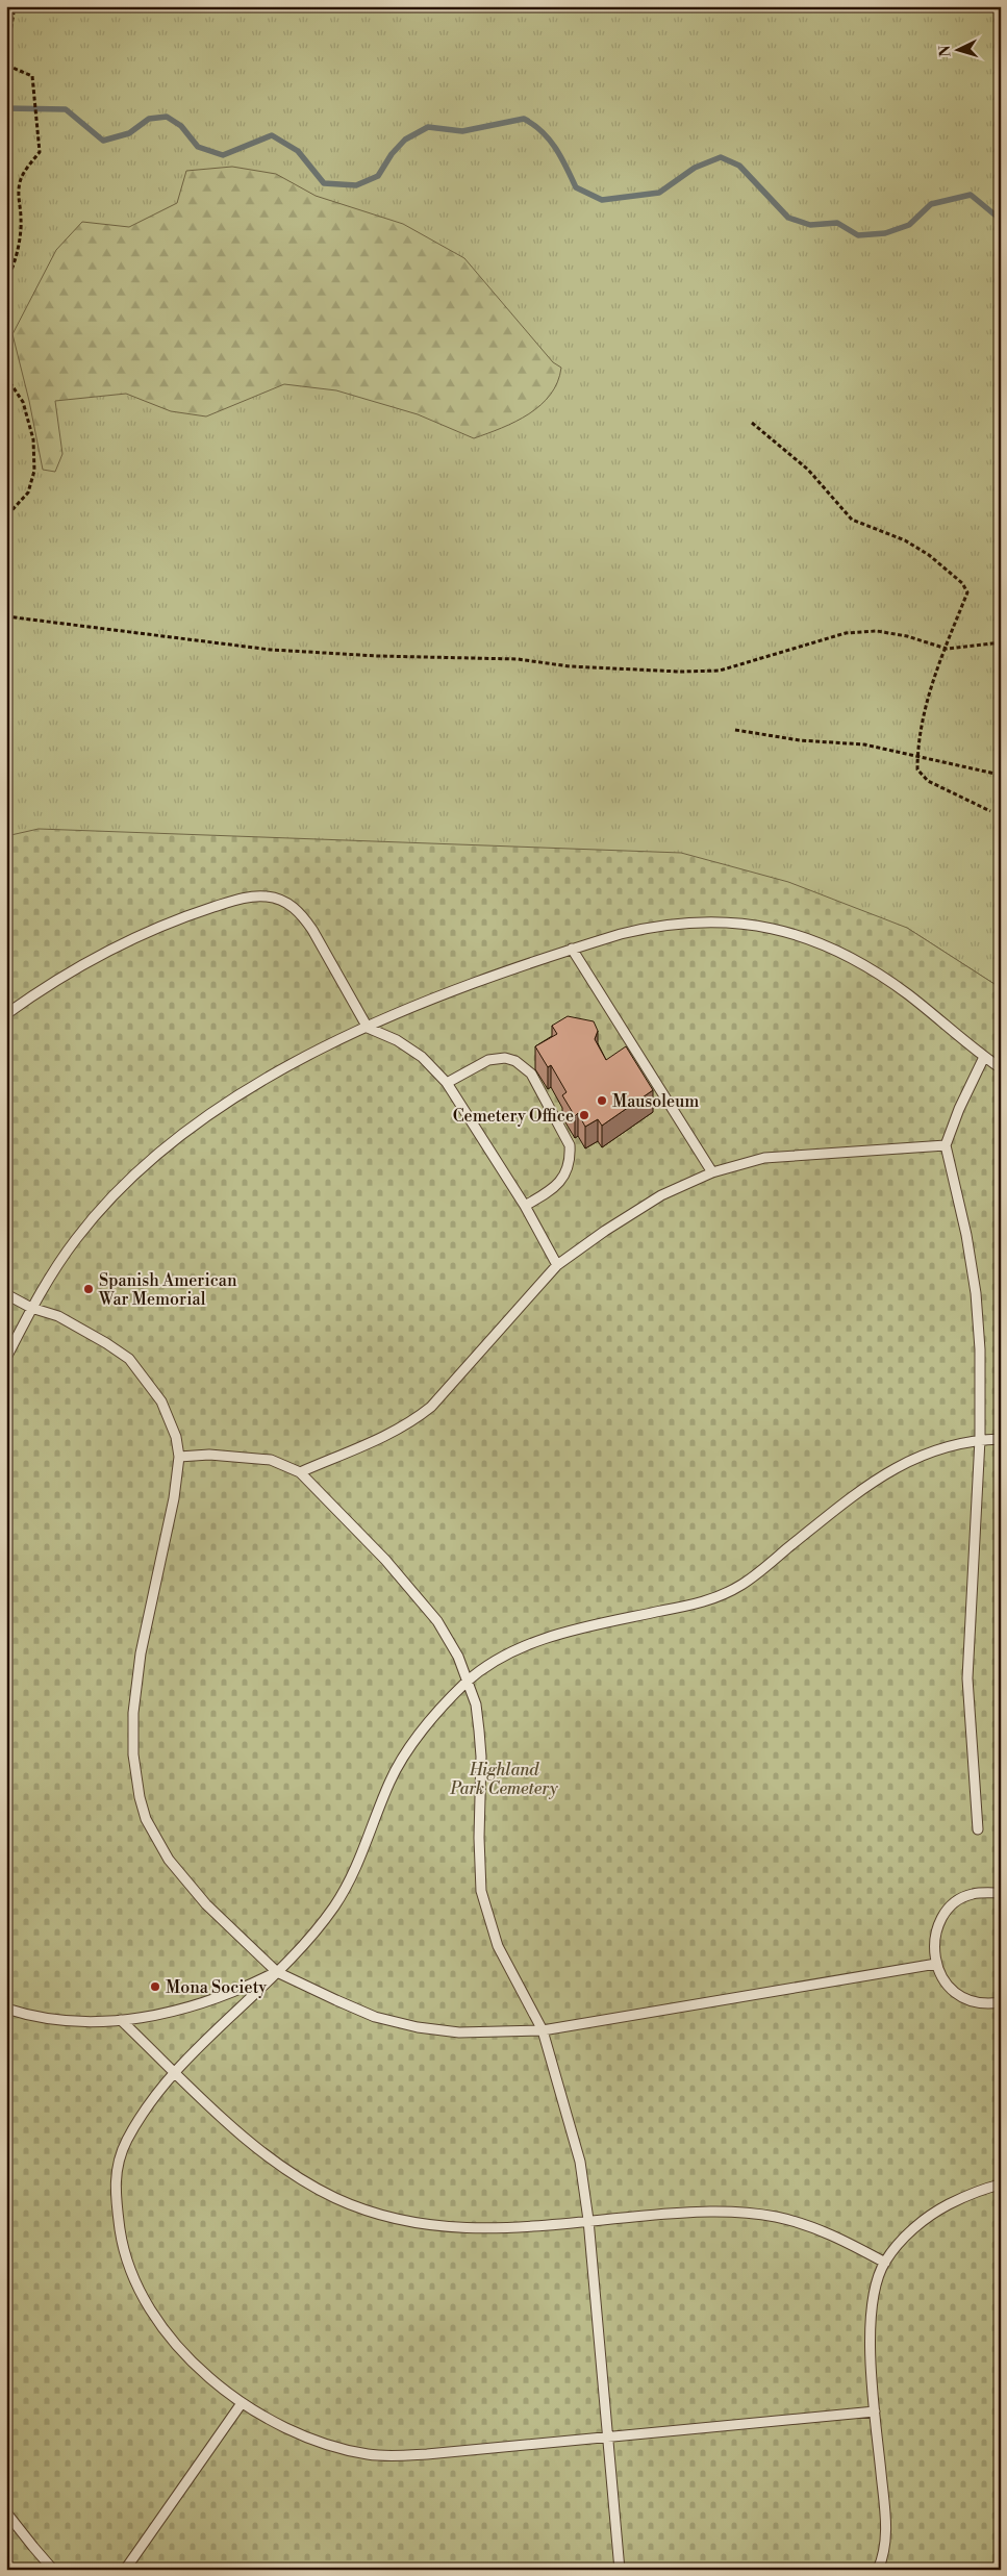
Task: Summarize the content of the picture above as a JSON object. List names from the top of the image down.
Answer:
{
  "parks": ["Highland Park Cemetery"],
  "places": [
    "Mausoleum",
    "Cemetery Office",
    "Spanish American War Memorial",
    "Mona Society"
  ],
  "north": "left"
}
